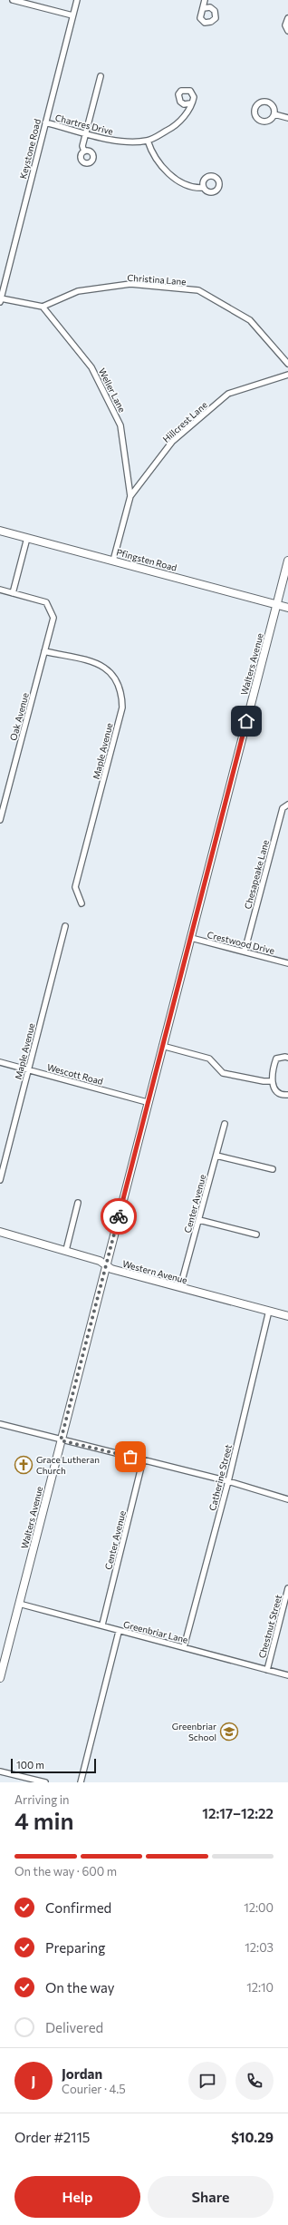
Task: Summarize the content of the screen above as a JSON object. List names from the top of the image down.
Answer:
{
  "streets": {
    "street": [
      "Chartres Drive",
      "Keystone Road",
      "Christina Lane",
      "Weller Lane",
      "Hillcrest Lane",
      "Pfingsten Road",
      "Walters Avenue",
      "Oak Avenue",
      "Maple Avenue",
      "Chesapeake Lane",
      "Crestwood Drive",
      "Wescott Road",
      "Center Avenue",
      "Western Avenue",
      "Catherine Street",
      "Chestnut Street",
      "Greenbriar Lane"
    ]
  },
  "crossings": [
    ["Chartres Drive", "Keystone Road"],
    ["Christina Lane", "Weller Lane"],
    ["Weller Lane", "Hillcrest Lane"],
    ["Hillcrest Lane", "Pfingsten Road"],
    ["Pfingsten Road", "Walters Avenue"],
    ["Walters Avenue", "Crestwood Drive"],
    ["Walters Avenue", "Wescott Road"],
    ["Walters Avenue", "Western Avenue"],
    ["Walters Avenue", "Greenbriar Lane"],
    ["Oak Avenue", "Maple Avenue"],
    ["Maple Avenue", "Wescott Road"],
    ["Chesapeake Lane", "Crestwood Drive"],
    ["Center Avenue", "Western Avenue"],
    ["Center Avenue", "Greenbriar Lane"],
    ["Western Avenue", "Catherine Street"],
    ["Catherine Street", "Greenbriar Lane"],
    ["Chestnut Street", "Greenbriar Lane"]
  ],
  "places": {
    "church": ["Grace Lutheran Church"],
    "school or university": ["Greenbriar School"]
  },
  "scale_bar": "100 m",
  "page": {
    "scale": "100 m",
    "heading": ["4 min", "Arriving in", "12:17–12:22"],
    "panel": [
      "Jordan",
      "Courier · 4.5",
      "Order #2115",
      "$10.29"
    ],
    "bar": "On the way · 600 m",
    "list": [
      ["Confirmed", "12:00"],
      ["Preparing", "12:03"],
      ["On the way", "12:10"],
      "Delivered"
    ],
    "round": "J",
    "buttons": ["Help", "Share"]
  }
}
